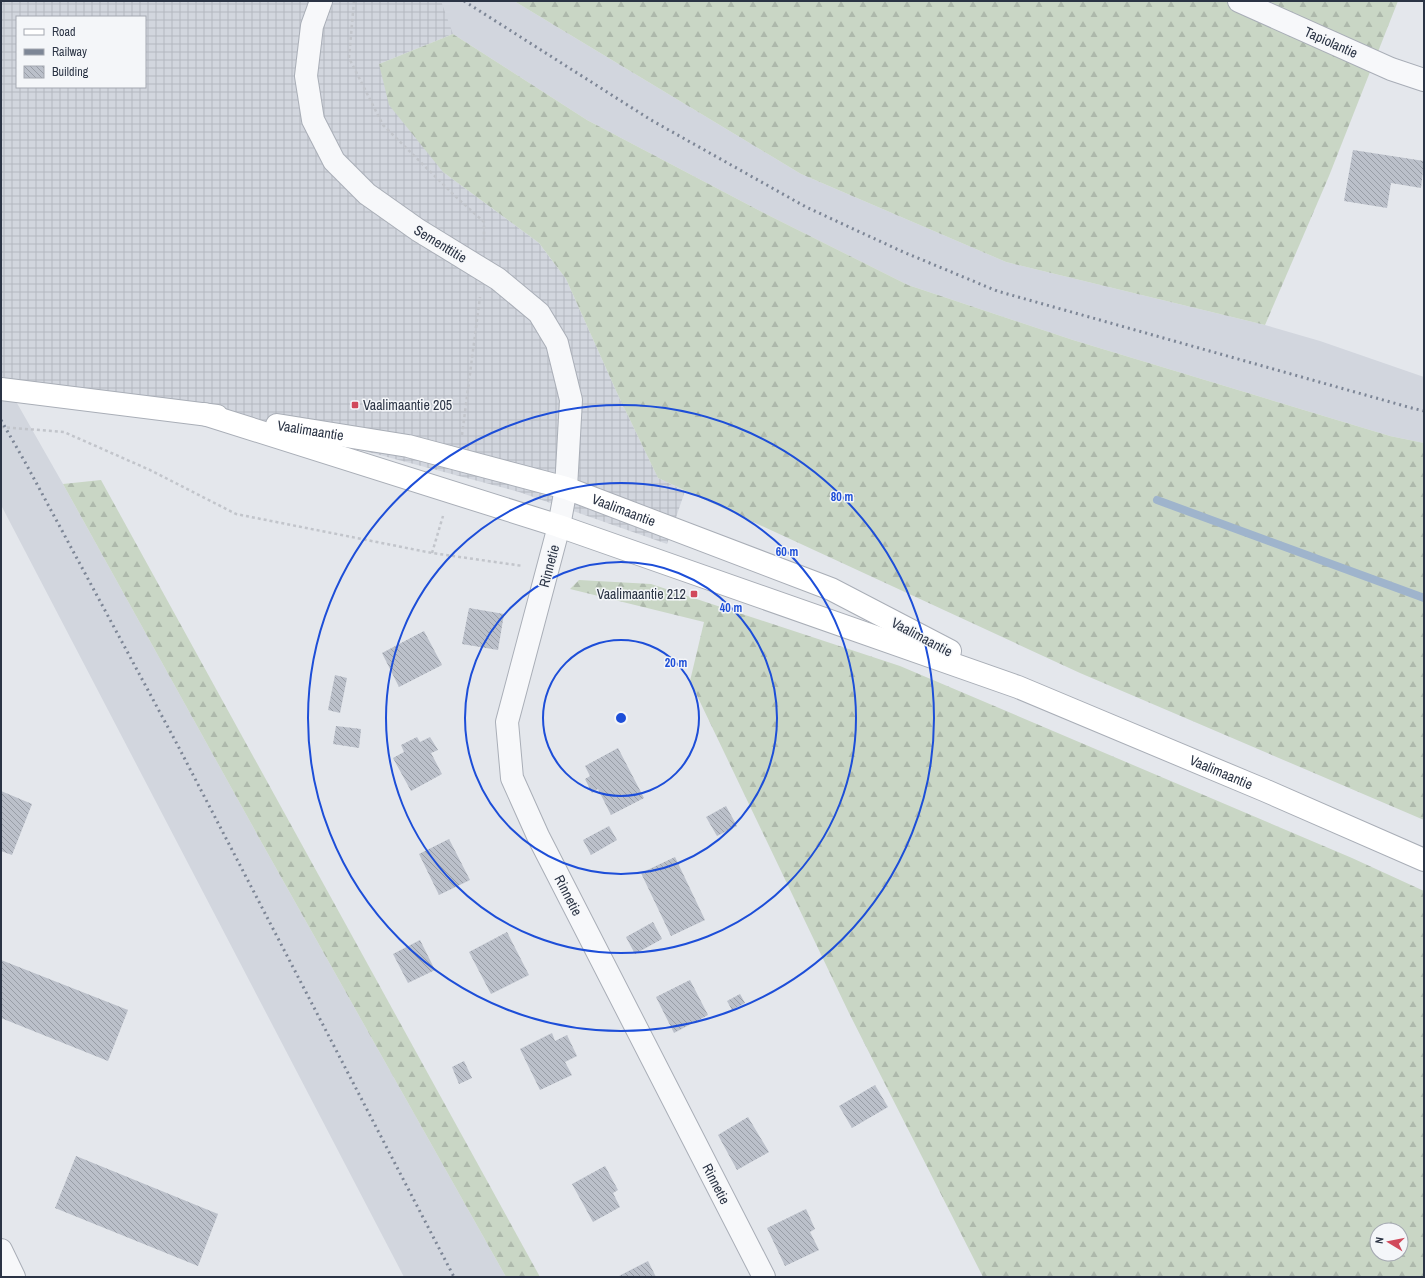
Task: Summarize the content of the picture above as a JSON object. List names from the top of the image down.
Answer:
{
  "streets": {
    "main road": ["Vaalimaantie"],
    "street": ["Tapiolantie", "Sementtitie", "Rinnetie"]
  },
  "crossings": [
    ["Sementtitie", "Vaalimaantie"],
    ["Sementtitie", "Rinnetie"],
    ["Vaalimaantie", "Rinnetie"]
  ],
  "places": {
    "transit": ["Vaalimaantie 205", "Vaalimaantie 212"]
  },
  "legend": ["Road", "Railway", "Building"],
  "north": "left",
  "rings": [
    "80 m",
    "60 m",
    "40 m",
    "20 m"
  ]
}
